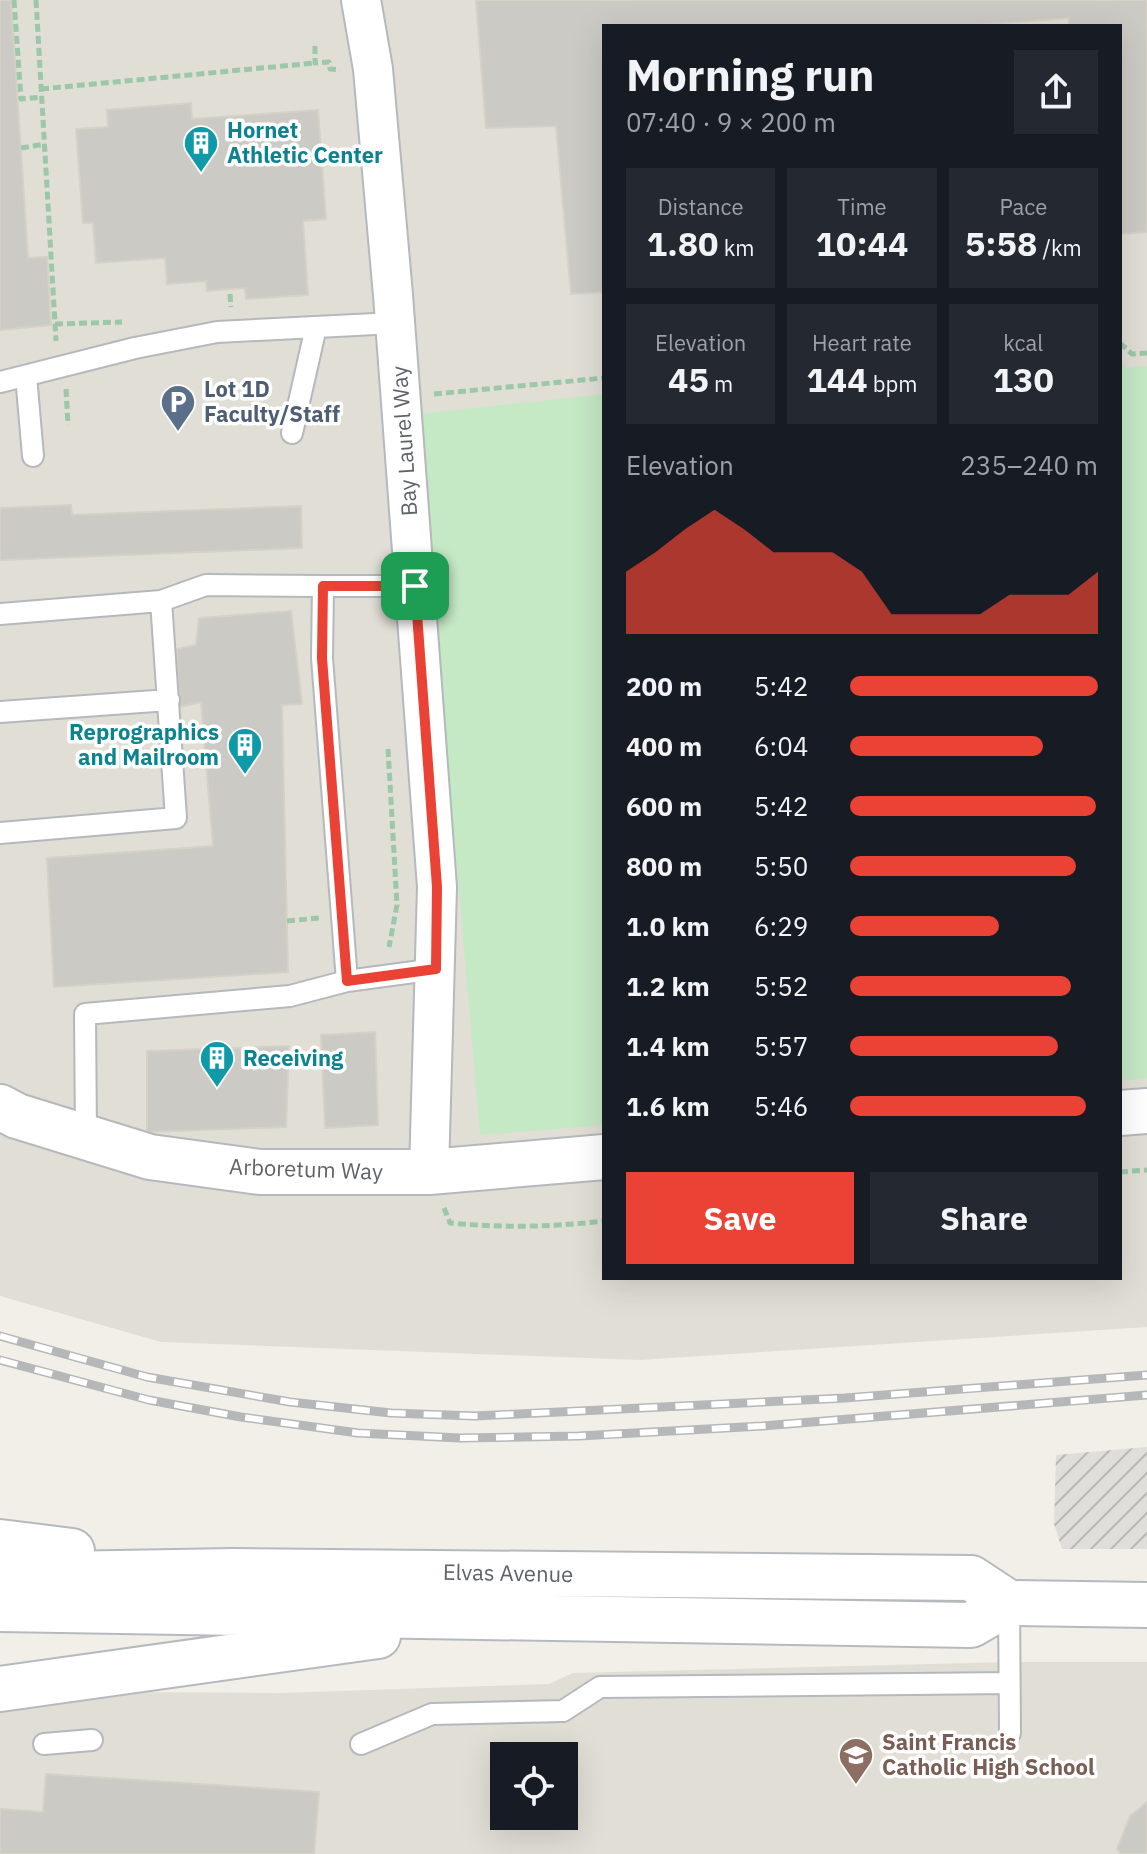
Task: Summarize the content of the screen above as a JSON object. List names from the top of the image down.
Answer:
{
  "streets": {
    "main road": ["Arboretum Way", "Elvas Avenue"],
    "street": ["Bay Laurel Way"]
  },
  "crossings": [
    ["Bay Laurel Way", "Arboretum Way"]
  ],
  "places": {
    "building": ["Hornet Athletic Center", "Reprographics and Mailroom", "Receiving"],
    "parking": ["Lot 1D Faculty/Staff"],
    "school or university": ["Saint Francis Catholic High School"]
  },
  "page": {
    "heading": ["Morning run", "07:40 · 9 × 200 m"],
    "stats": [
      ["Distance", "1.80 km"],
      ["Time", "10:44"],
      ["Pace", "5:58 /km"],
      ["Elevation", "45 m"],
      ["Heart rate", "144 bpm"],
      ["kcal", "130"]
    ],
    "chart": ["Elevation", "235–240 m"],
    "list": [
      {
        "name": "200 m",
        "note": "5:42"
      },
      {
        "name": "400 m",
        "note": "6:04"
      },
      {
        "name": "600 m",
        "note": "5:42"
      },
      {
        "name": "800 m",
        "note": "5:50"
      },
      {
        "name": "1.0 km",
        "note": "6:29"
      },
      {
        "name": "1.2 km",
        "note": "5:52"
      },
      {
        "name": "1.4 km",
        "note": "5:57"
      },
      {
        "name": "1.6 km",
        "note": "5:46"
      }
    ],
    "buttons": ["Save", "Share"]
  }
}
